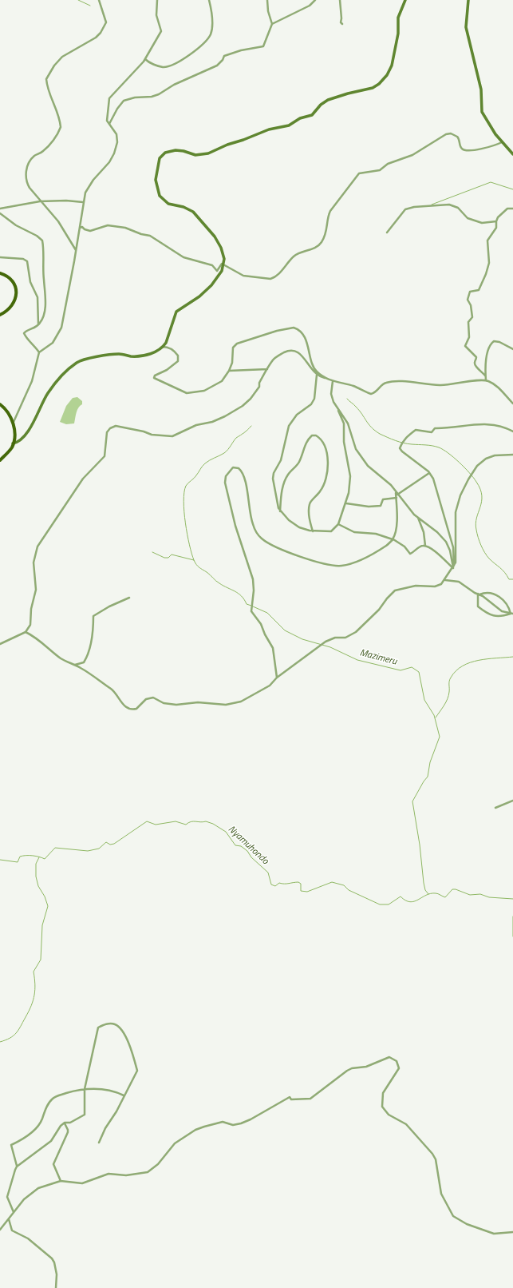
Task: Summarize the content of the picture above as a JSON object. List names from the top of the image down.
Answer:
{
  "water": ["Mazimeru", "Nyamuhondo"]
}
